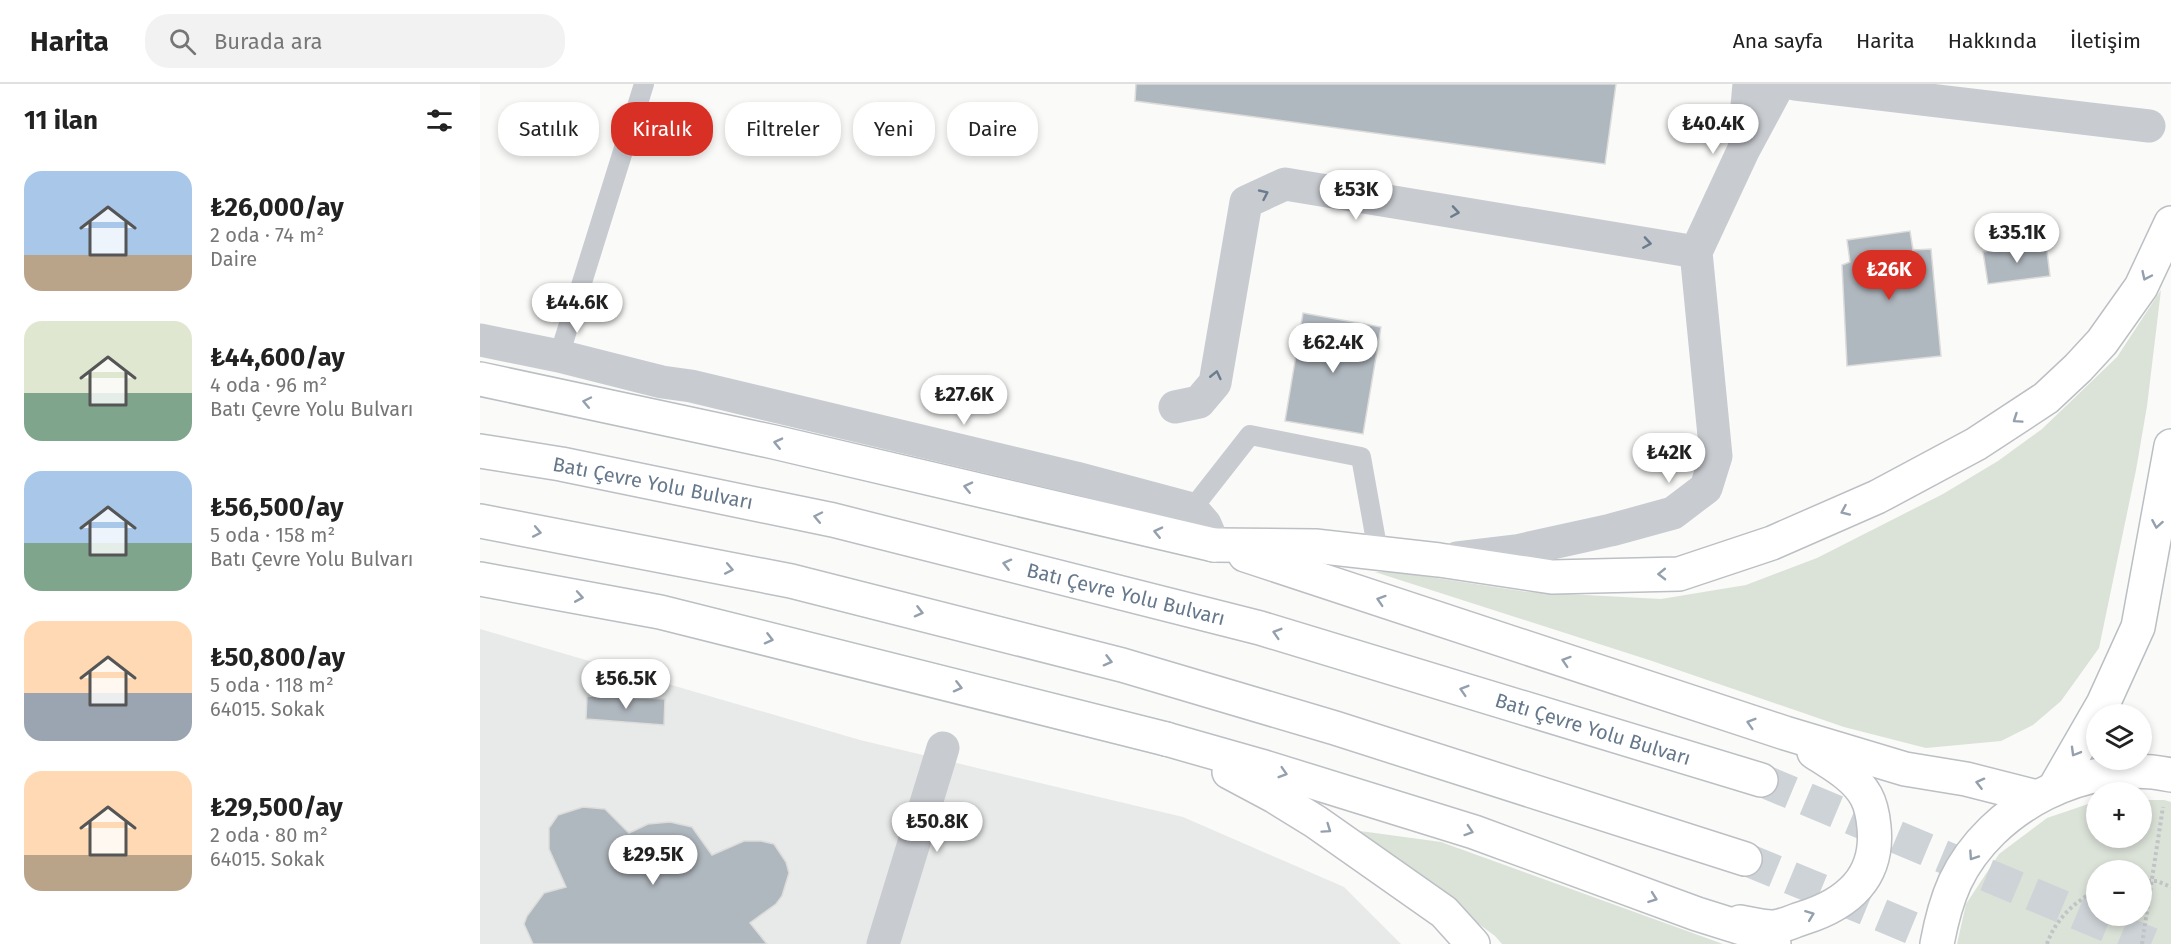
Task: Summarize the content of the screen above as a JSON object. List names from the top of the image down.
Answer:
{
  "streets": {
    "main road": ["Batı Çevre Yolu Bulvarı"]
  },
  "page": {
    "header": "Harita",
    "search": "Burada ara",
    "nav": [
      "Ana sayfa",
      "Harita",
      "Hakkında",
      "İletişim"
    ],
    "heading": "11 ilan",
    "chip": [
      "Satılık",
      "Kiralık",
      "Filtreler",
      "Yeni",
      "Daire"
    ],
    "price": [
      "₺40.4K",
      "₺53K",
      "₺35.1K",
      "₺26K",
      "₺44.6K",
      "₺62.4K",
      "₺27.6K",
      "₺42K",
      "₺56.5K",
      "₺50.8K",
      "₺29.5K"
    ],
    "list": [
      {
        "name": "₺26,000/ay",
        "note": "2 oda · 74 m² · Daire"
      },
      {
        "name": "₺44,600/ay",
        "note": "4 oda · 96 m² · Batı Çevre Yolu Bulvarı"
      },
      {
        "name": "₺56,500/ay",
        "note": "5 oda · 158 m² · Batı Çevre Yolu Bulvarı"
      },
      {
        "name": "₺50,800/ay",
        "note": "5 oda · 118 m² · 64015. Sokak"
      },
      {
        "name": "₺29,500/ay",
        "note": "2 oda · 80 m² · 64015. Sokak"
      }
    ],
    "map_buttons": ["+", "−"]
  }
}
